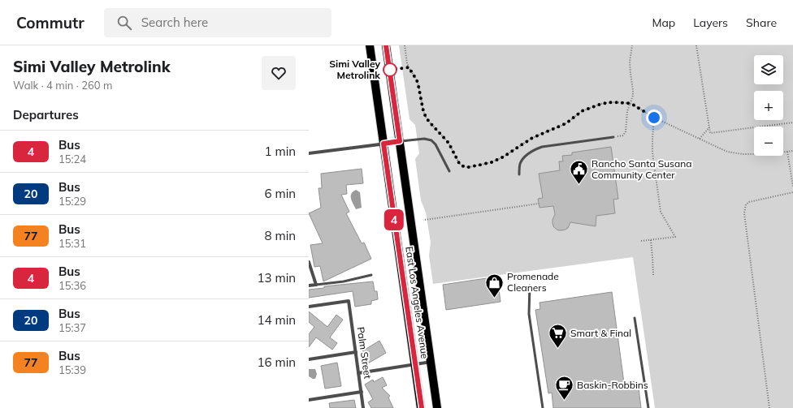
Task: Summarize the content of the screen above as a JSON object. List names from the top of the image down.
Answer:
{
  "streets": {
    "main road": ["East Los Angeles Avenue"],
    "street": ["Palm Street"]
  },
  "places": {
    "other": ["Simi Valley Metrolink"],
    "public building": ["Rancho Santa Susana Community Center"],
    "shop": ["Promenade Cleaners"],
    "supermarket": ["Smart & Final"],
    "cafe": ["Baskin-Robbins"]
  },
  "lines": ["bus line 4"],
  "page": {
    "header": "Commutr",
    "search": "Search here",
    "nav": ["Map", "Layers", "Share"],
    "heading": [
      ["Simi Valley Metrolink", "Walk · 4 min · 260 m"],
      "Departures"
    ],
    "on_map": "4",
    "map_buttons": ["+", "−"],
    "list": [
      {
        "mark": "4",
        "name": "Bus",
        "note": "15:24",
        "value": "1 min"
      },
      {
        "mark": "20",
        "name": "Bus",
        "note": "15:29",
        "value": "6 min"
      },
      {
        "mark": "77",
        "name": "Bus",
        "note": "15:31",
        "value": "8 min"
      },
      {
        "mark": "4",
        "name": "Bus",
        "note": "15:36",
        "value": "13 min"
      },
      {
        "mark": "20",
        "name": "Bus",
        "note": "15:37",
        "value": "14 min"
      },
      {
        "mark": "77",
        "name": "Bus",
        "note": "15:39",
        "value": "16 min"
      }
    ]
  }
}
